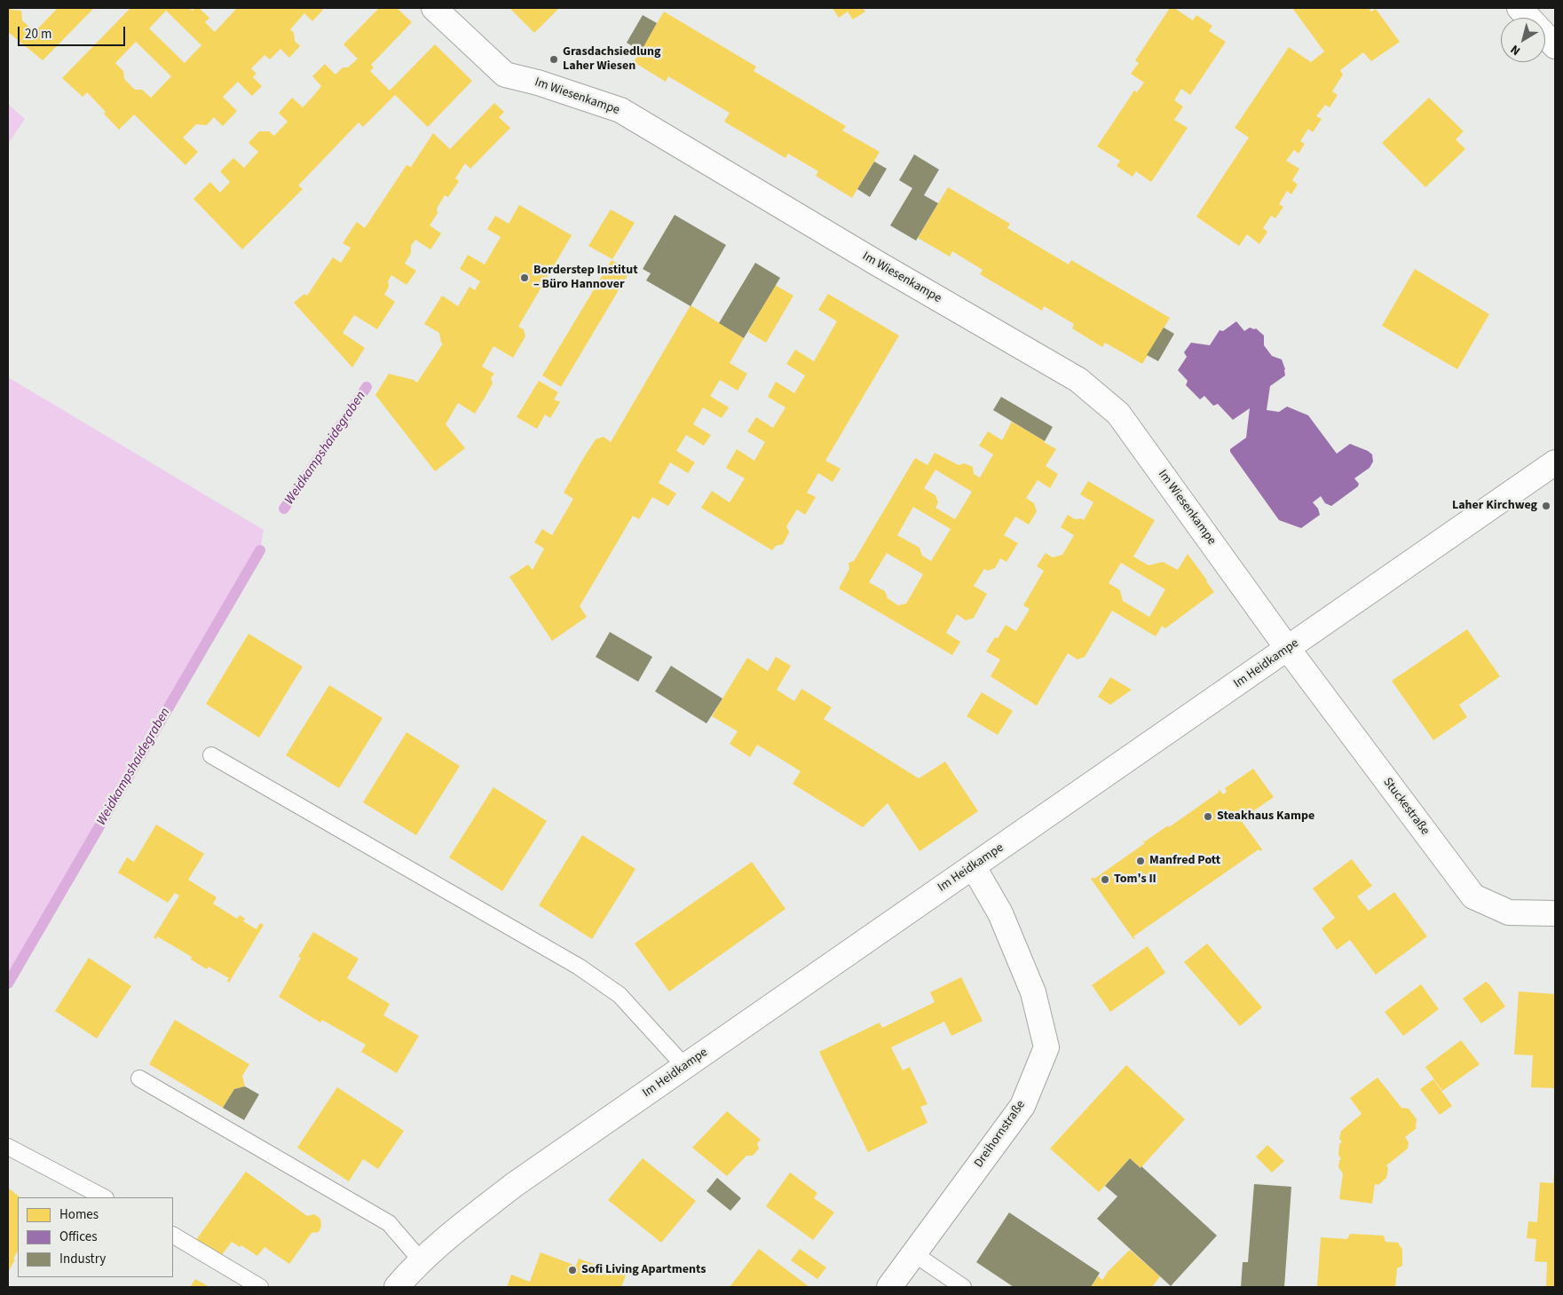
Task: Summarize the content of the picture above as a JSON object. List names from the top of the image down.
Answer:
{
  "streets": {
    "street": [
      "Im Wiesenkampe",
      "Im Heidkampe",
      "Stuckestraße",
      "Dreihornstraße"
    ]
  },
  "crossings": [
    ["Im Wiesenkampe", "Im Heidkampe"],
    ["Im Wiesenkampe", "Stuckestraße"],
    ["Im Heidkampe", "Stuckestraße"],
    ["Im Heidkampe", "Dreihornstraße"]
  ],
  "water": ["Weidkampshaidegraben"],
  "places": [
    "Grasdachsiedlung Laher Wiesen",
    "Borderstep Institut – Büro Hannover",
    "Laher Kirchweg",
    "Steakhaus Kampe",
    "Manfred Pott",
    "Tom's II",
    "Sofi Living Apartments"
  ],
  "legend": ["Homes", "Offices", "Industry"],
  "scale_bar": "20 m",
  "north": "bottom left"
}
